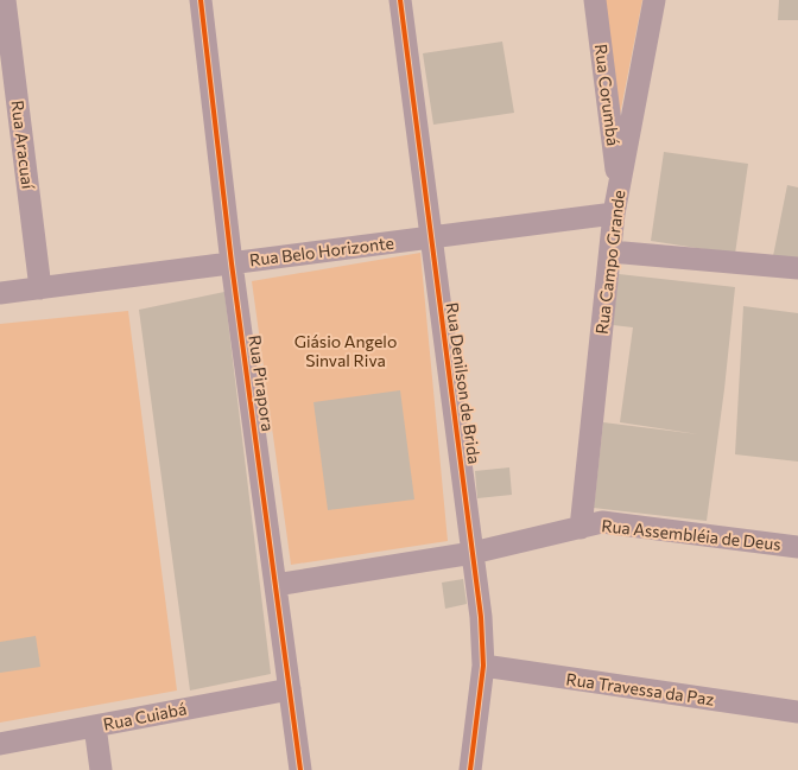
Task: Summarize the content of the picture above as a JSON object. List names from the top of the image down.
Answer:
{
  "streets": {
    "street": [
      "Rua Corumbá",
      "Rua Aracuaí",
      "Rua Belo Horizonte",
      "Rua Campo Grande",
      "Rua Pirapora",
      "Rua Denilson de Brida",
      "Rua Assembléia de Deus",
      "Rua Travessa da Paz",
      "Rua Cuiabá"
    ]
  },
  "crossings": [
    ["Rua Corumbá", "Rua Campo Grande"],
    ["Rua Aracuaí", "Rua Belo Horizonte"],
    ["Rua Belo Horizonte", "Rua Campo Grande"],
    ["Rua Belo Horizonte", "Rua Pirapora"],
    ["Rua Belo Horizonte", "Rua Denilson de Brida"],
    ["Rua Campo Grande", "Rua Assembléia de Deus"],
    ["Rua Pirapora", "Rua Assembléia de Deus"],
    ["Rua Pirapora", "Rua Cuiabá"],
    ["Rua Denilson de Brida", "Rua Assembléia de Deus"],
    ["Rua Denilson de Brida", "Rua Travessa da Paz"]
  ],
  "parks": ["Giásio Angelo Sinval Riva"]
}
